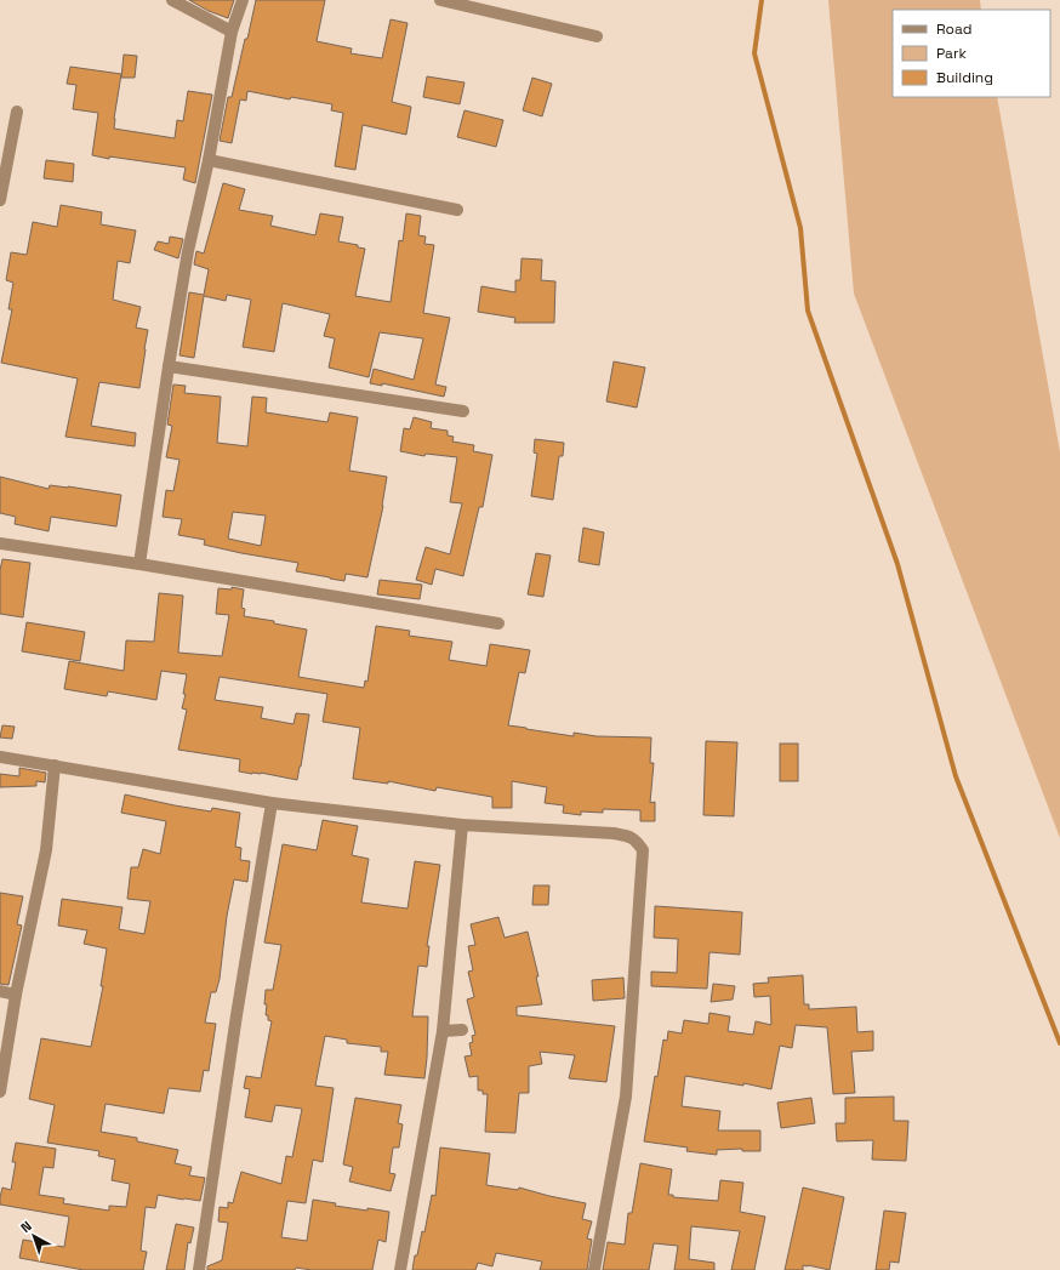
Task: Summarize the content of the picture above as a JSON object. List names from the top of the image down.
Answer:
{
  "legend": ["Road", "Park", "Building"],
  "north": "top left"
}
